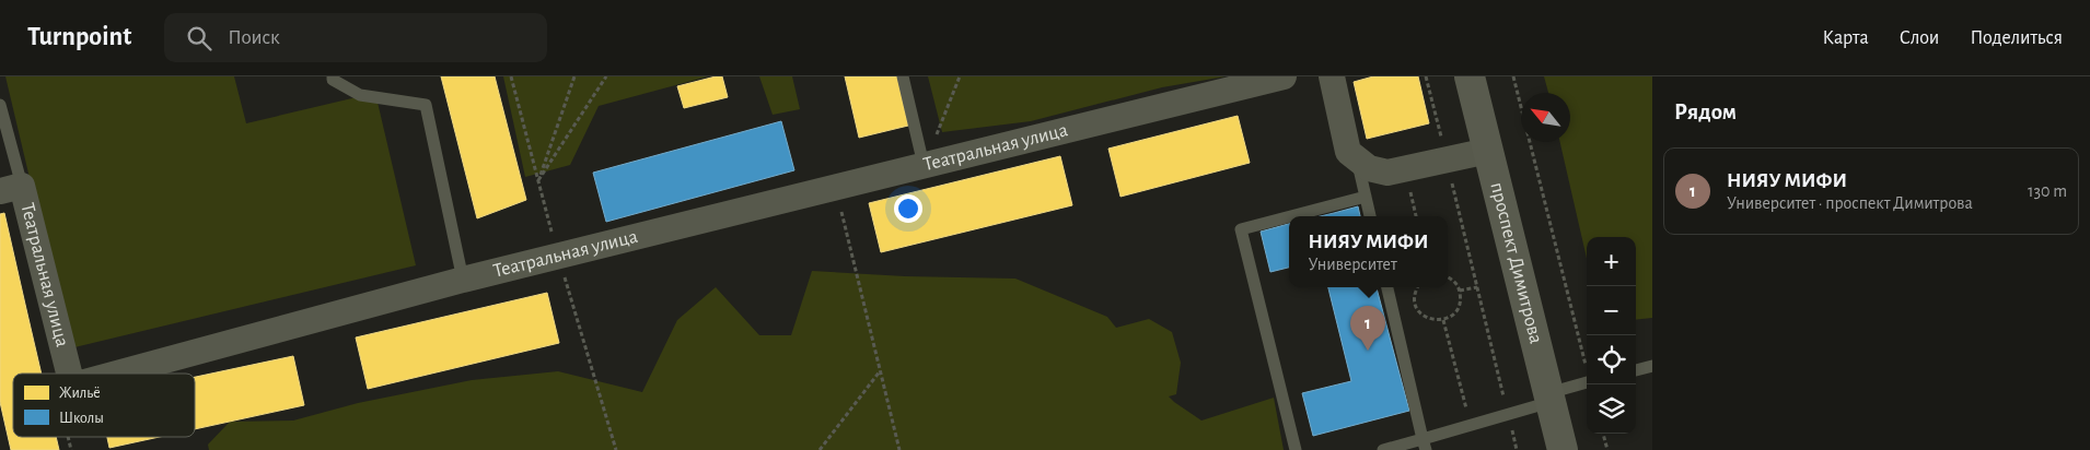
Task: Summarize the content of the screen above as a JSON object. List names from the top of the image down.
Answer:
{
  "streets": {
    "main road": ["проспект Димитрова"],
    "street": ["Театральная улица"]
  },
  "legend": ["Жильё", "Школы"],
  "north": "top left",
  "page": {
    "header": "Turnpoint",
    "search": "Поиск",
    "nav": ["Карта", "Слои", "Поделиться"],
    "heading": "Рядом",
    "list": [
      {
        "mark": "1",
        "name": "НИЯУ МИФИ",
        "note": "Университет · проспект Димитрова",
        "value": "130 m"
      }
    ],
    "popup": ["НИЯУ МИФИ", "Университет"],
    "map_buttons": ["+", "−"],
    "pins": "1"
  }
}
